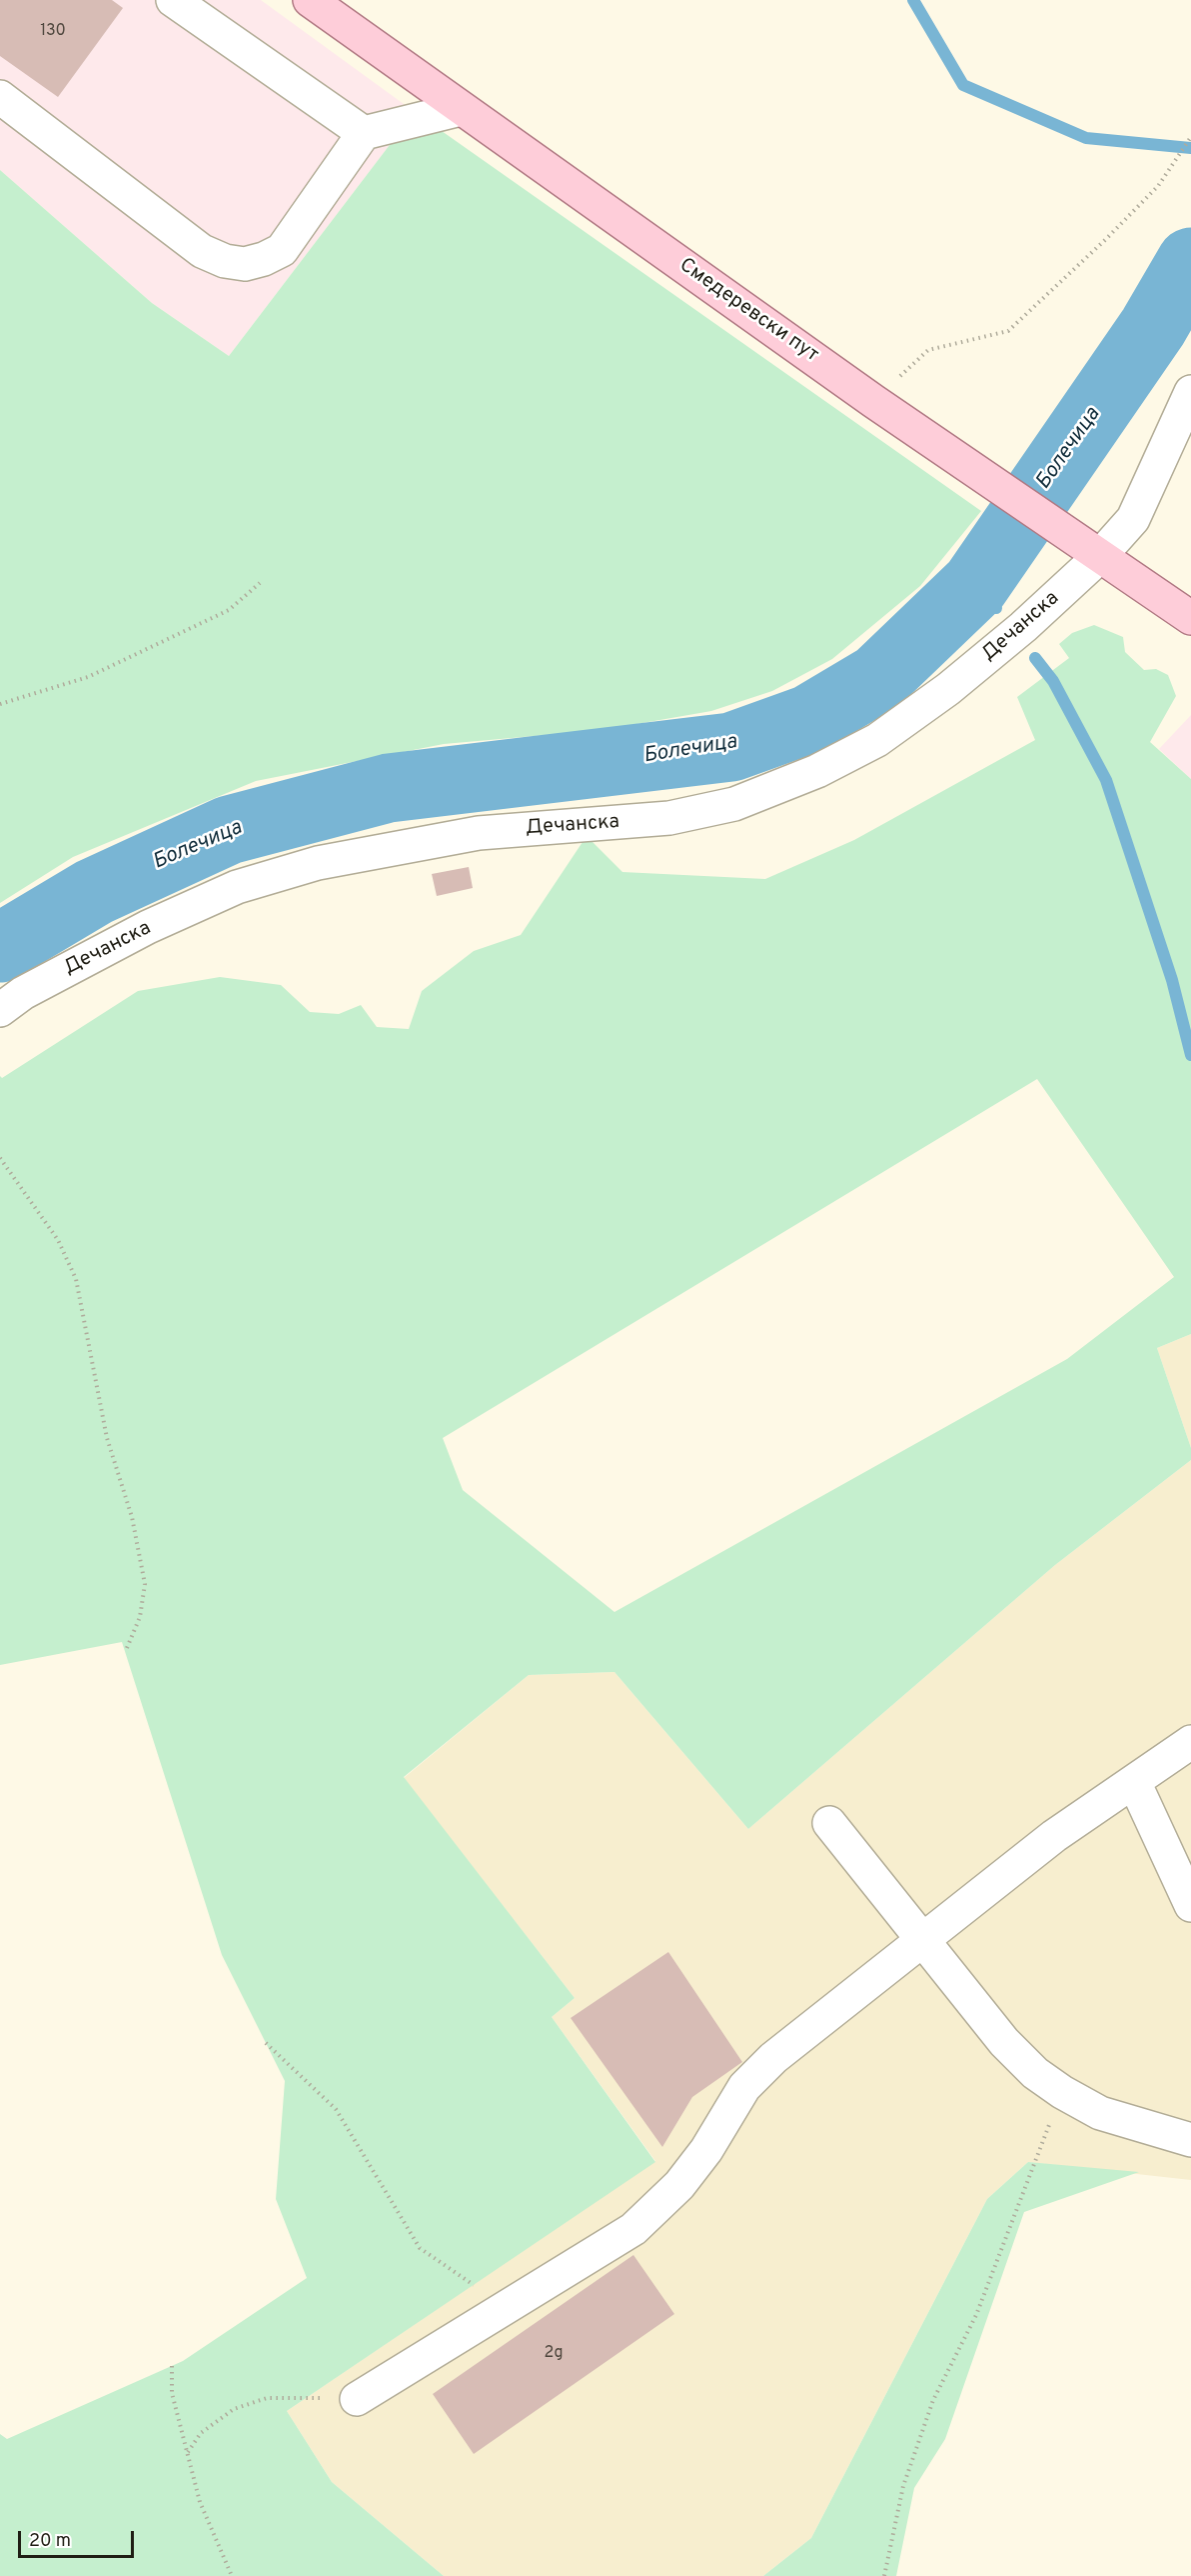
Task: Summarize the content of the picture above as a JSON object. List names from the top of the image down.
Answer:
{
  "streets": {
    "main road": ["Смедеревски пут"],
    "lane": ["Дечанска"]
  },
  "crossings": [
    ["Смедеревски пут", "Дечанска"]
  ],
  "water": ["Болечица"],
  "house_numbers": ["130", "2g"],
  "scale_bar": "20 m"
}
